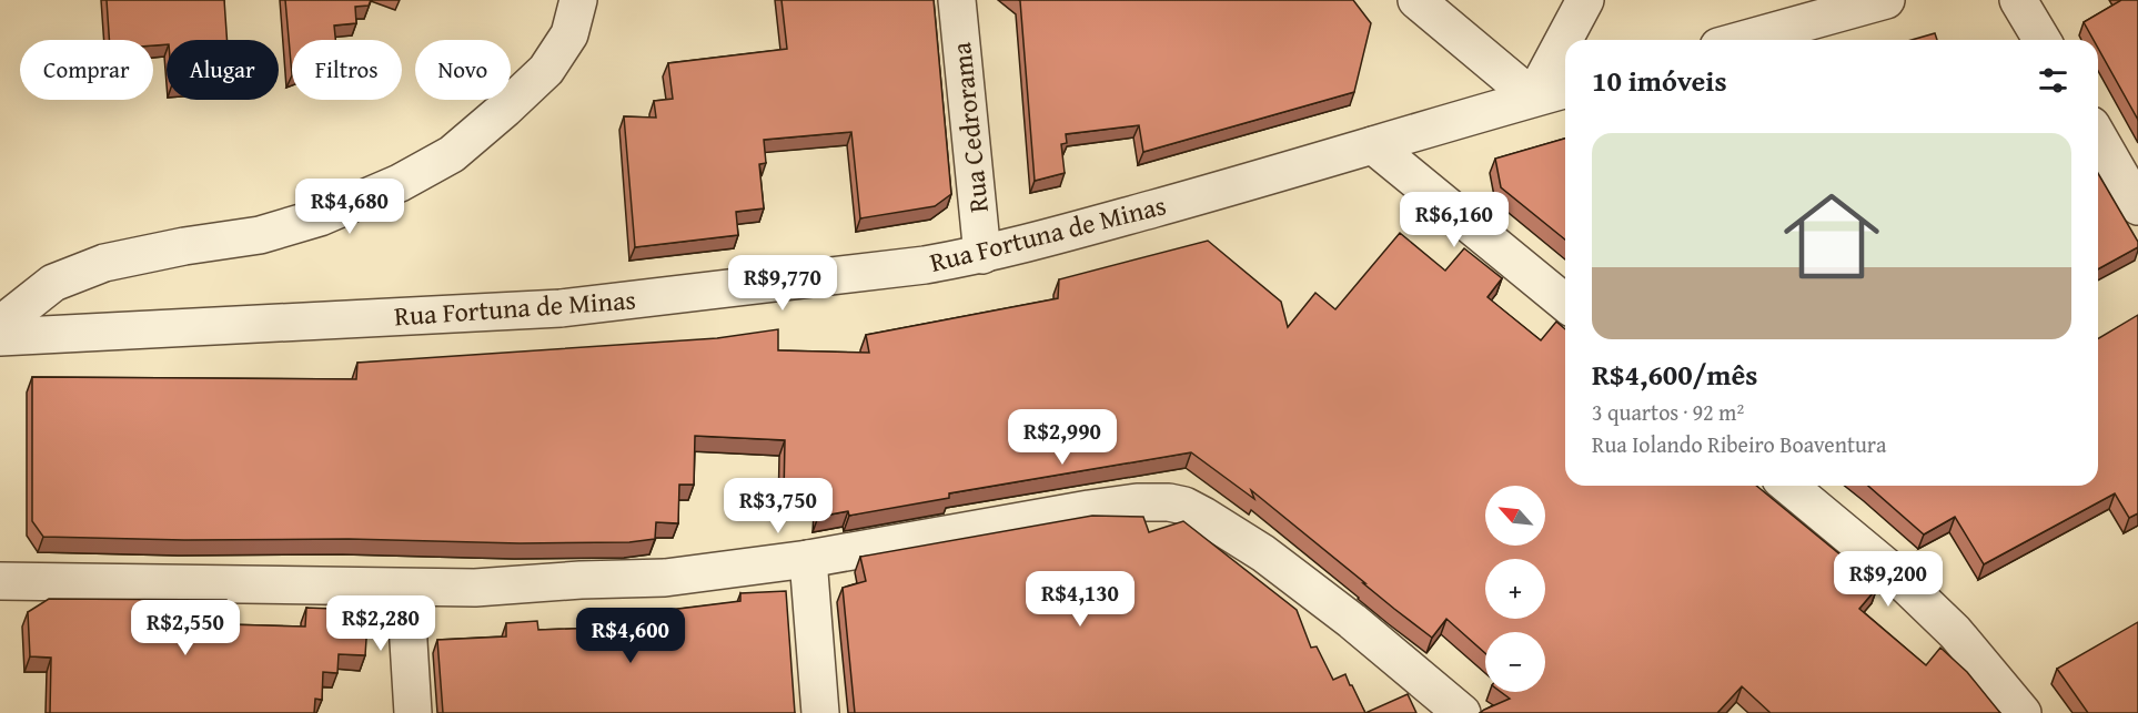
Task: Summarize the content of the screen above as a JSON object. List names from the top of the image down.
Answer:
{
  "streets": {
    "street": ["Rua Cedrorama", "Rua Fortuna de Minas"]
  },
  "crossings": [
    ["Rua Cedrorama", "Rua Fortuna de Minas"]
  ],
  "north": "top left",
  "page": {
    "chip": [
      "Comprar",
      "Alugar",
      "Filtros",
      "Novo"
    ],
    "heading": "10 imóveis",
    "list": [
      {
        "name": "R$4,600/mês",
        "note": "3 quartos · 92 m² · Rua Iolando Ribeiro Boaventura"
      }
    ],
    "price": [
      "R$4,680",
      "R$6,160",
      "R$9,770",
      "R$2,990",
      "R$3,750",
      "R$9,200",
      "R$4,130",
      "R$2,280",
      "R$2,550",
      "R$4,600"
    ],
    "map_buttons": ["+", "−"]
  }
}
